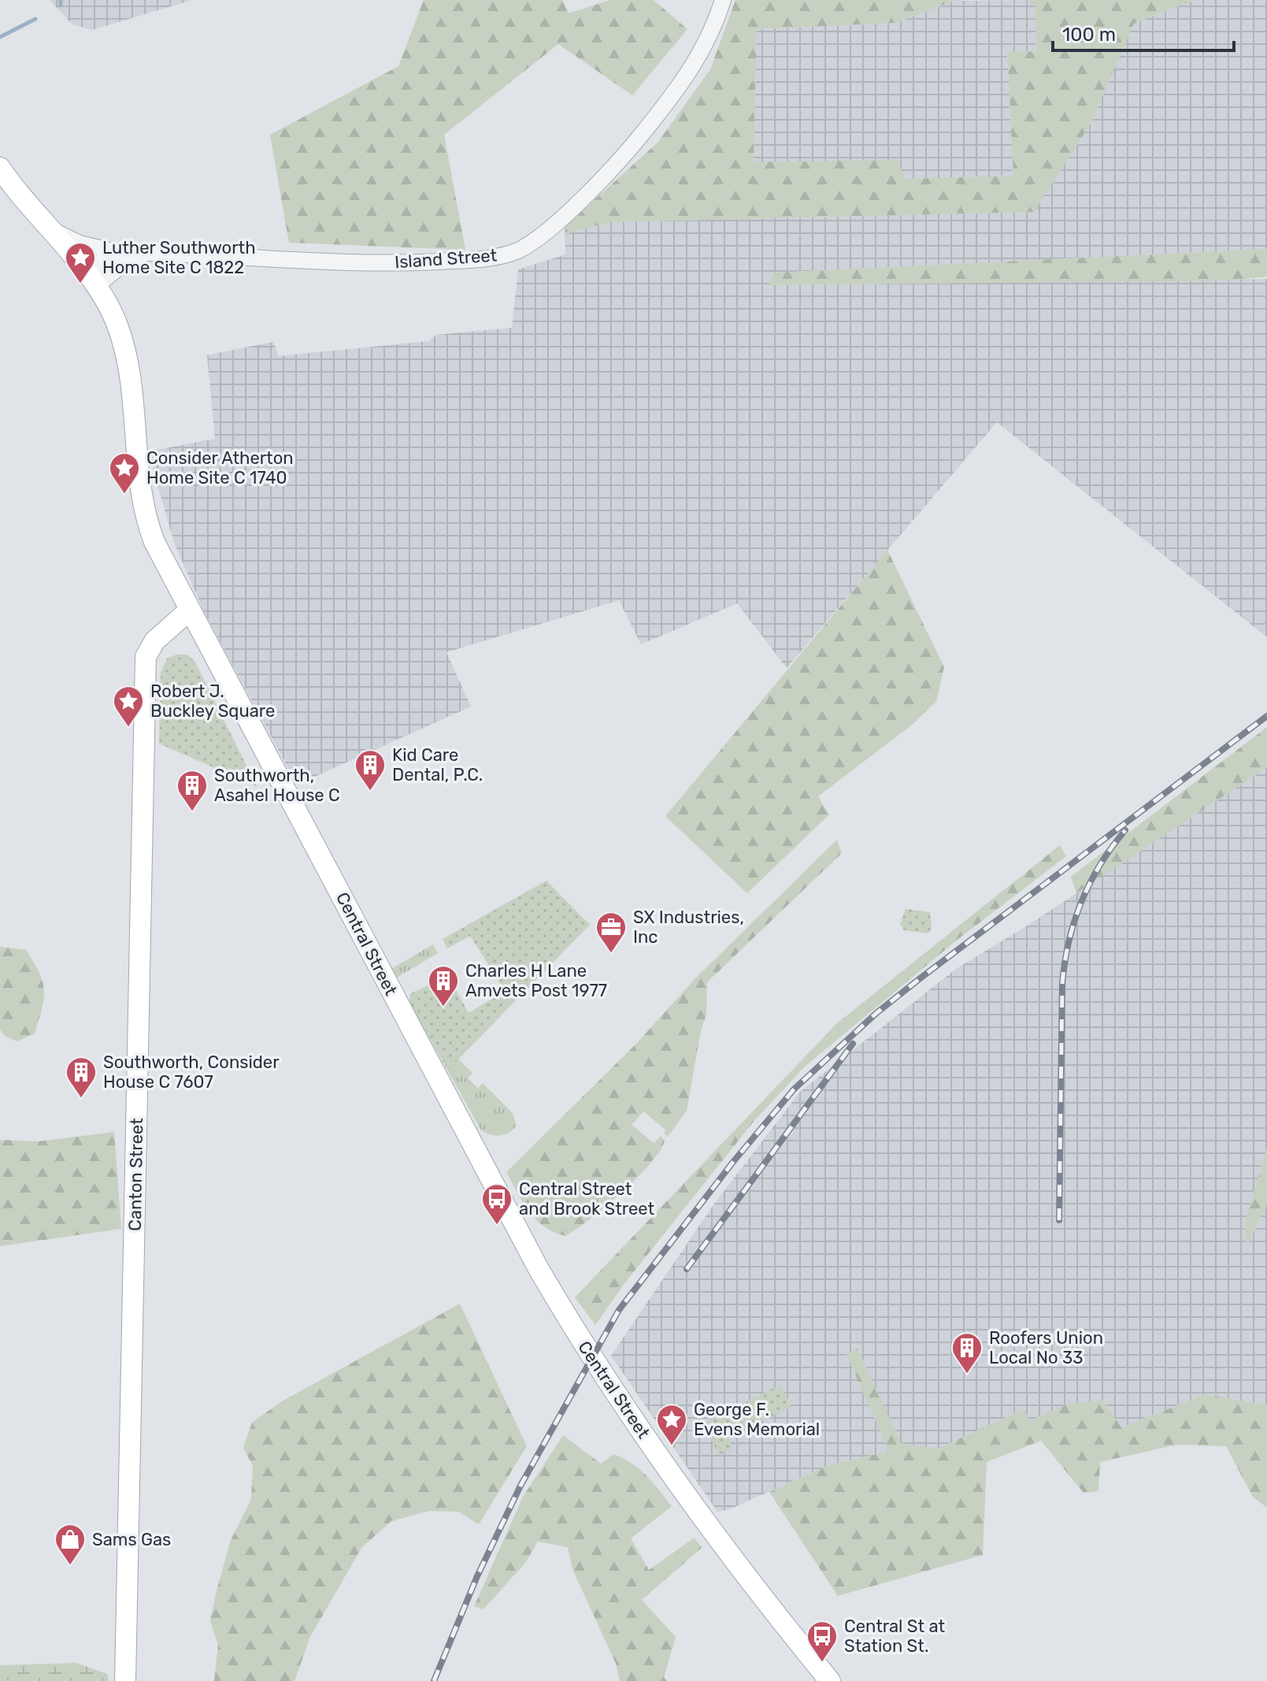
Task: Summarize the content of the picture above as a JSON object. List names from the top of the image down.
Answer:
{
  "streets": {
    "main road": ["Central Street", "Canton Street"],
    "street": ["Island Street"]
  },
  "crossings": [
    ["Island Street", "Central Street"],
    ["Central Street", "Canton Street"]
  ],
  "places": {
    "place": [
      "Luther Southworth Home Site C 1822",
      "Consider Atherton Home Site C 1740",
      "Robert J. Buckley Square",
      "George F. Evens Memorial"
    ],
    "building": [
      "Kid Care Dental, P.C.",
      "Southworth, Asahel House C",
      "Charles H Lane Amvets Post 1977",
      "Southworth, Consider House C 7607",
      "Roofers Union Local No 33"
    ],
    "office": ["SX Industries, Inc"],
    "bus stop": ["Central Street and Brook Street", "Central St at Station St."],
    "shop": ["Sams Gas"]
  },
  "scale_bar": "100 m"
}
